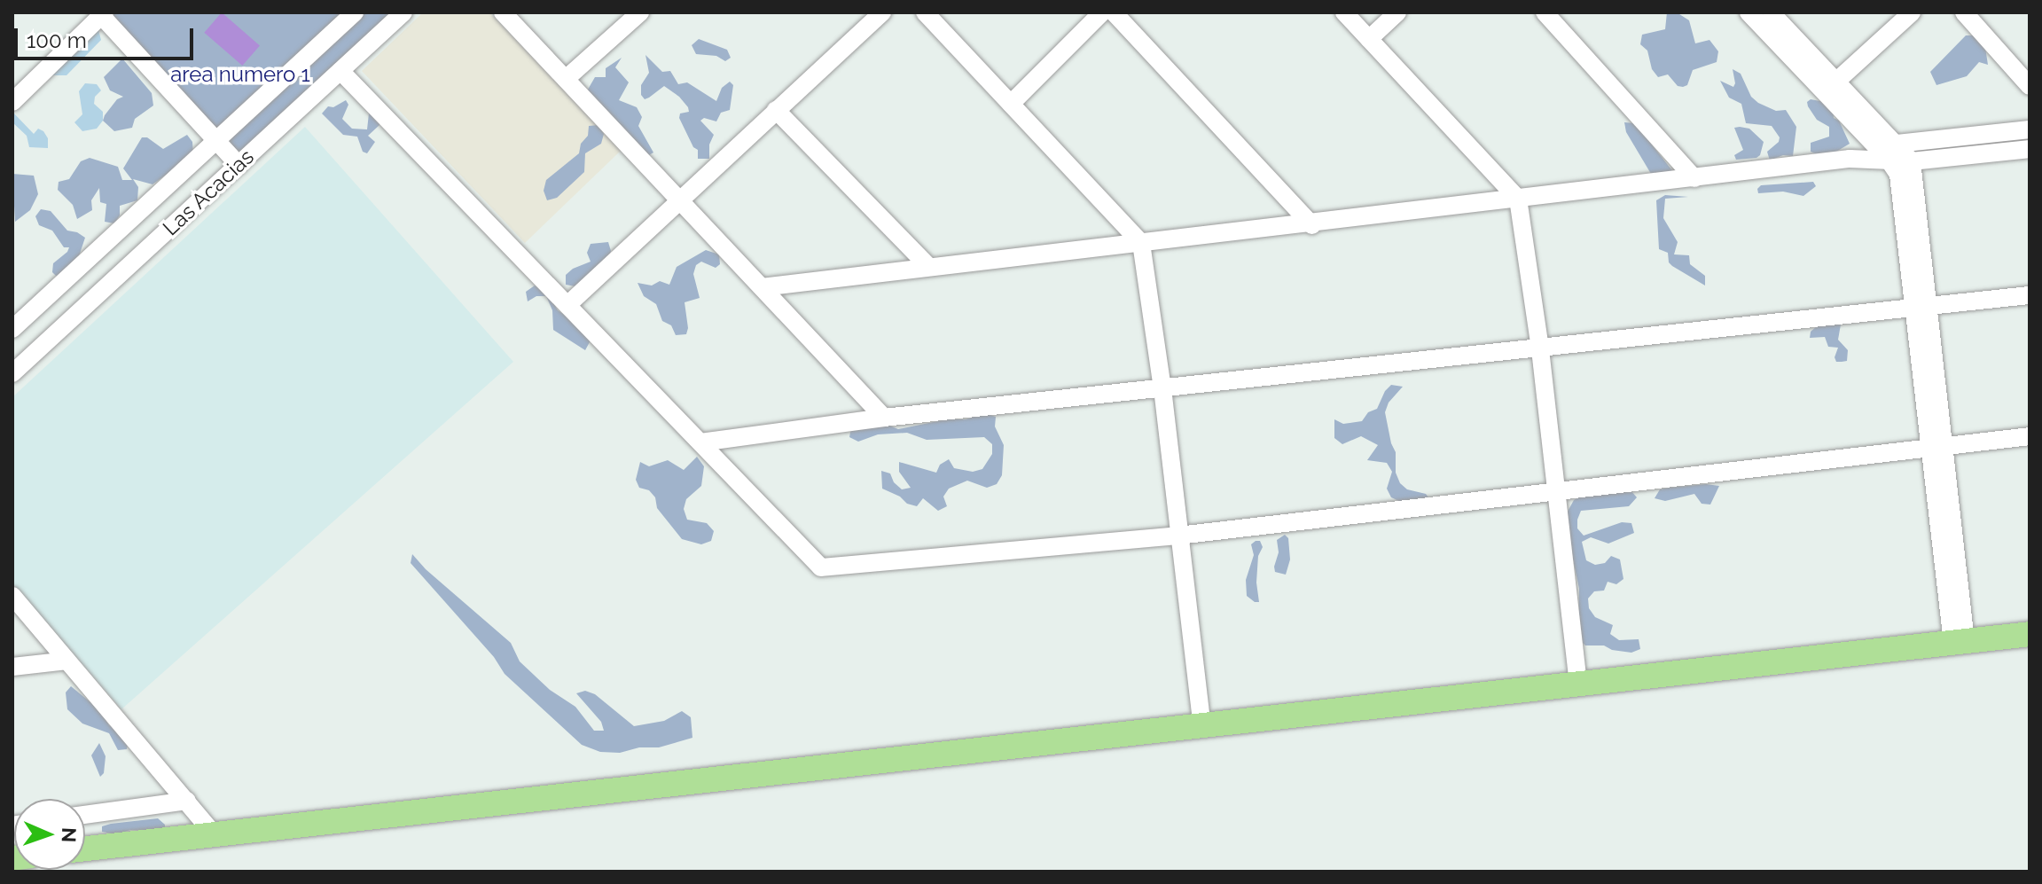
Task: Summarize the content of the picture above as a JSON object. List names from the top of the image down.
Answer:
{
  "streets": {
    "street": ["Las Acacias"]
  },
  "parks": ["area numero 1"],
  "scale_bar": "100 m",
  "north": "right"
}
